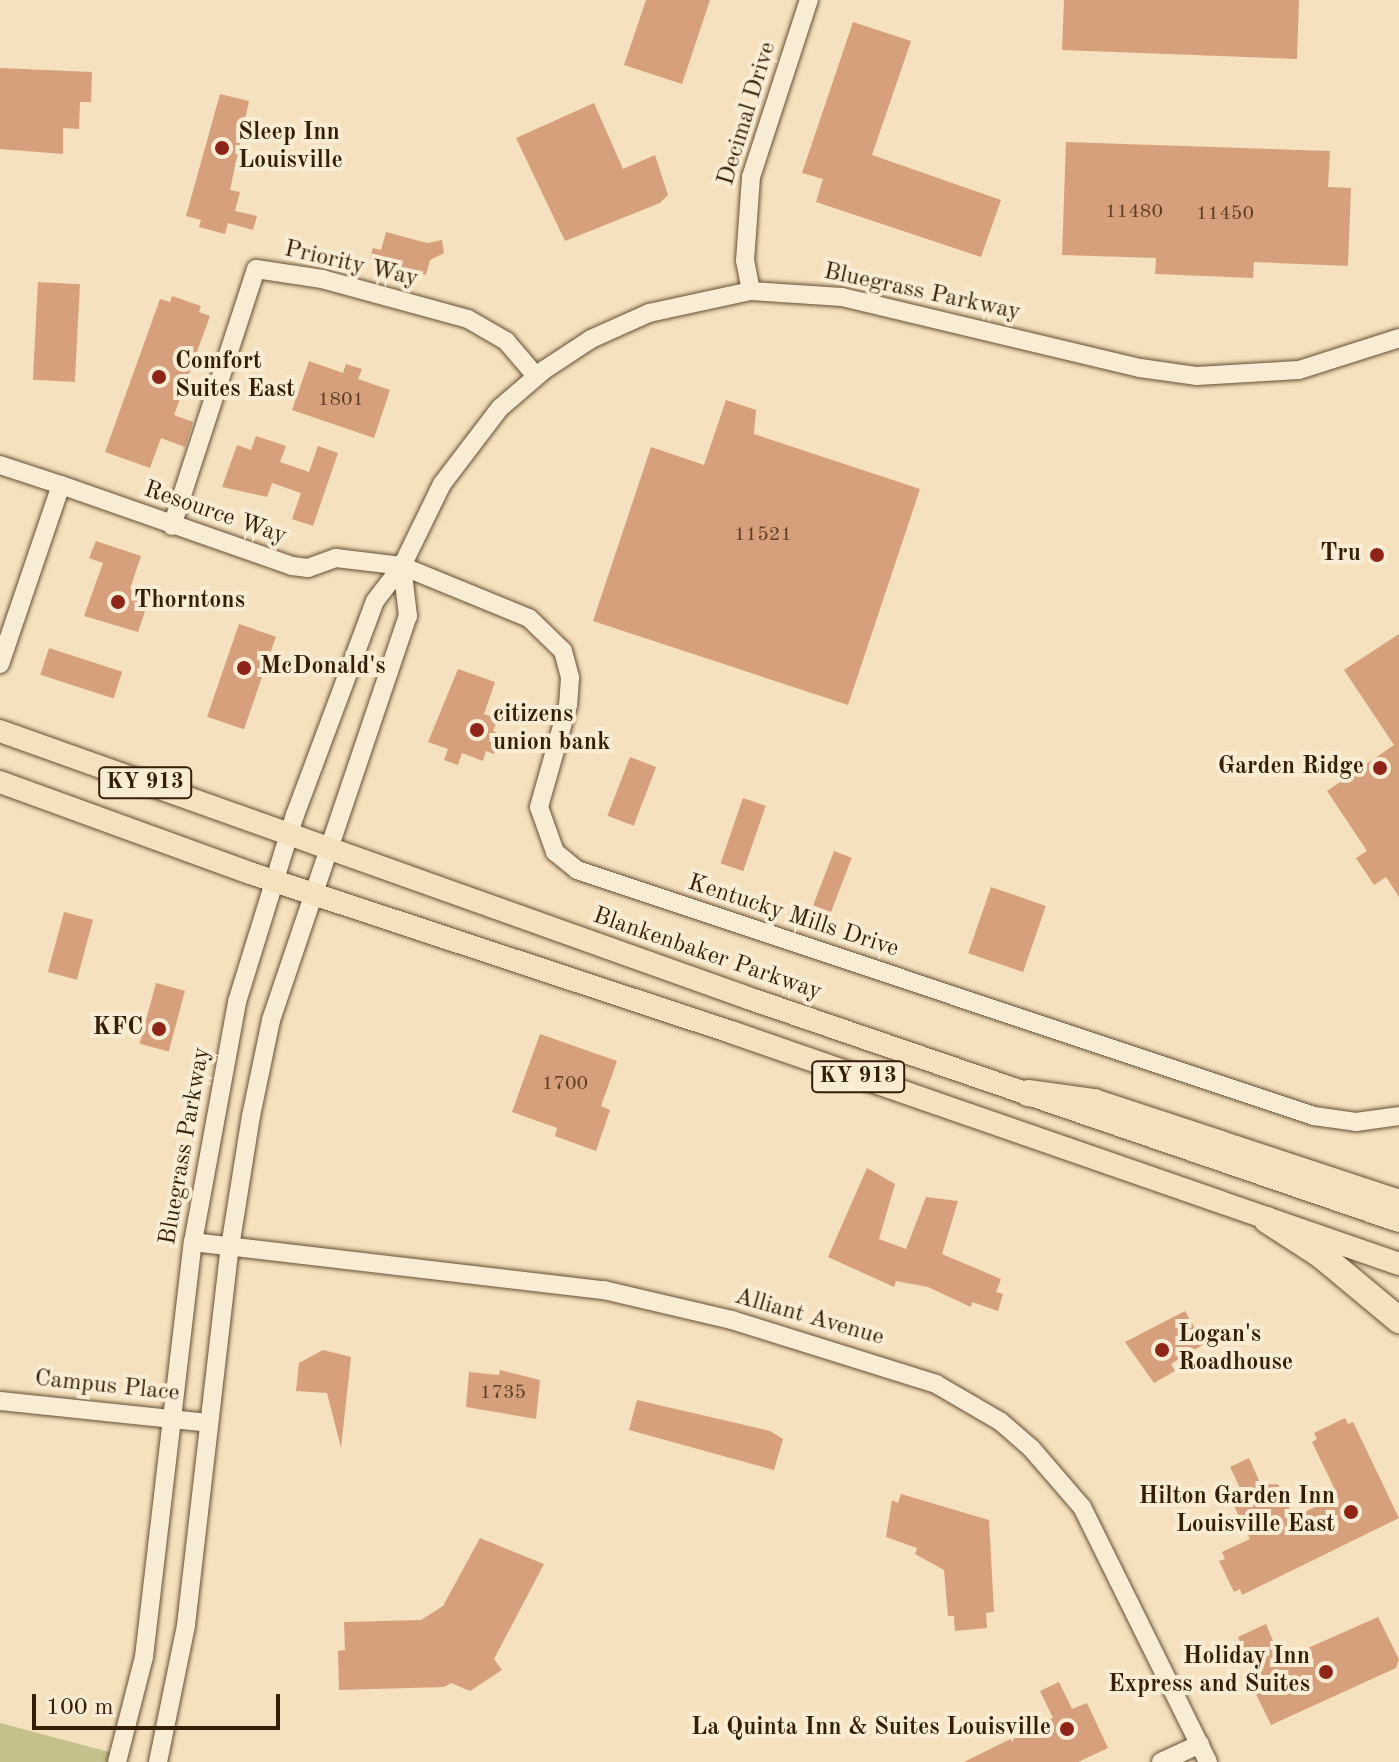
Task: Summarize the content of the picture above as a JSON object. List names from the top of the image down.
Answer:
{
  "streets": {
    "main road": ["KY 913", "Blankenbaker Parkway"],
    "street": [
      "Decimal Drive",
      "Priority Way",
      "Bluegrass Parkway",
      "Resource Way",
      "Kentucky Mills Drive",
      "Alliant Avenue",
      "Campus Place"
    ]
  },
  "crossings": [
    ["Decimal Drive", "Bluegrass Parkway"],
    ["Priority Way", "Bluegrass Parkway"],
    ["Priority Way", "Resource Way"],
    ["Bluegrass Parkway", "Resource Way"],
    ["Bluegrass Parkway", "KY 913"],
    ["Bluegrass Parkway", "Kentucky Mills Drive"],
    ["Bluegrass Parkway", "Blankenbaker Parkway"],
    ["Bluegrass Parkway", "Alliant Avenue"],
    ["Bluegrass Parkway", "Campus Place"],
    ["Resource Way", "Kentucky Mills Drive"]
  ],
  "places": [
    "Sleep Inn Louisville",
    "Comfort Suites East",
    "Tru",
    "Thorntons",
    "McDonald's",
    "citizens union bank",
    "Garden Ridge",
    "KFC",
    "Logan's Roadhouse",
    "Hilton Garden Inn Louisville East",
    "Holiday Inn Express and Suites",
    "La Quinta Inn & Suites Louisville"
  ],
  "house_numbers": [
    "11480",
    "11450",
    "1801",
    "11521",
    "1700",
    "1735"
  ],
  "scale_bar": "100 m"
}
